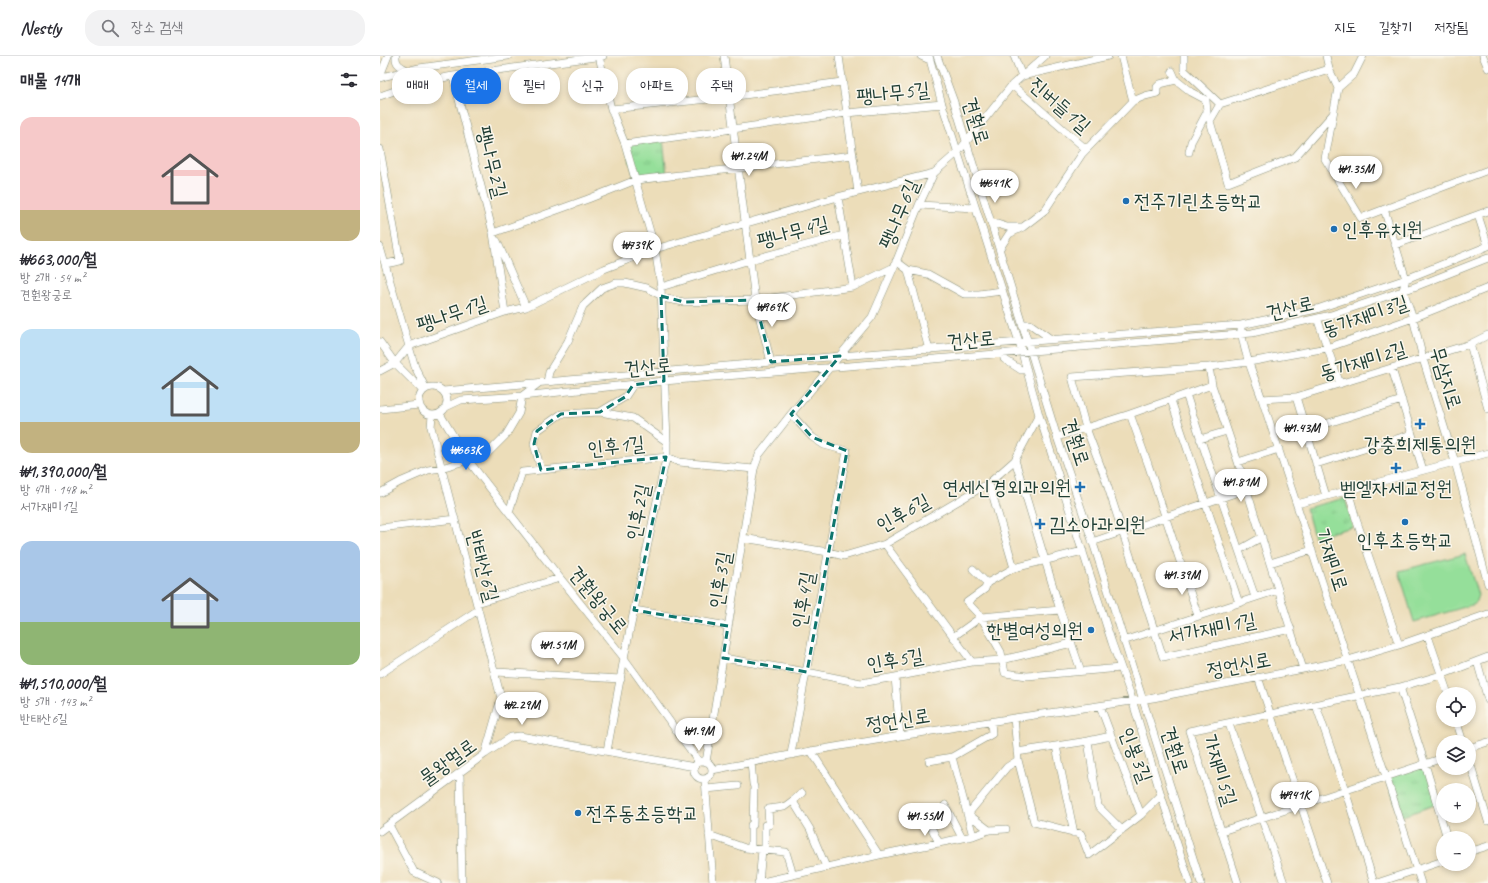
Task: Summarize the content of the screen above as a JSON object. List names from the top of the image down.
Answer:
{
  "streets": {
    "street": [
      "팽나무5길",
      "진버들1길",
      "견훤로",
      "팽나무2길",
      "팽나무6길",
      "팽나무4길",
      "건산로",
      "팽나무1길",
      "동가재미3길",
      "동가재미2길",
      "무삼지로",
      "인후1길",
      "인후2길",
      "인후6길",
      "가재미로",
      "반태산6길",
      "인후3길",
      "견훤왕궁로",
      "인후4길",
      "서가재미1길",
      "인후5길",
      "정언신로",
      "인봉3길",
      "물왕멀로",
      "가재미5길"
    ]
  },
  "crossings": [
    ["팽나무5길", "견훤로"],
    ["팽나무5길", "팽나무6길"],
    ["팽나무5길", "팽나무4길"],
    ["진버들1길", "견훤로"],
    ["진버들1길", "팽나무6길"],
    ["견훤로", "팽나무6길"],
    ["견훤로", "건산로"],
    ["견훤로", "인후6길"],
    ["견훤로", "서가재미1길"],
    ["견훤로", "정언신로"],
    ["견훤로", "인봉3길"],
    ["팽나무2길", "팽나무4길"],
    ["팽나무2길", "팽나무1길"],
    ["팽나무2길", "인후2길"],
    ["팽나무6길", "팽나무4길"],
    ["팽나무6길", "건산로"],
    ["팽나무6길", "인후3길"],
    ["팽나무4길", "건산로"],
    ["팽나무4길", "팽나무1길"],
    ["팽나무4길", "인후2길"],
    ["건산로", "무삼지로"],
    ["건산로", "인후2길"],
    ["건산로", "가재미로"],
    ["건산로", "반태산6길"],
    ["건산로", "인후3길"],
    ["건산로", "견훤왕궁로"],
    ["동가재미3길", "무삼지로"],
    ["동가재미3길", "가재미로"],
    ["동가재미2길", "무삼지로"],
    ["동가재미2길", "가재미로"],
    ["인후1길", "인후2길"],
    ["인후1길", "인후3길"],
    ["인후1길", "견훤왕궁로"],
    ["인후2길", "견훤왕궁로"],
    ["인후2길", "물왕멀로"],
    ["인후6길", "인후3길"],
    ["인후6길", "인후4길"],
    ["가재미로", "정언신로"],
    ["가재미로", "가재미5길"],
    ["반태산6길", "견훤왕궁로"],
    ["반태산6길", "물왕멀로"],
    ["인후3길", "견훤왕궁로"],
    ["인후3길", "인후4길"],
    ["인후3길", "인후5길"],
    ["인후3길", "정언신로"],
    ["인후3길", "물왕멀로"],
    ["견훤왕궁로", "정언신로"],
    ["견훤왕궁로", "물왕멀로"],
    ["인후4길", "인후5길"],
    ["인후4길", "정언신로"],
    ["서가재미1길", "정언신로"],
    ["정언신로", "인봉3길"],
    ["정언신로", "물왕멀로"]
  ],
  "places": {
    "other": [
      "전주기린초등학교",
      "인후유치원",
      "인후초등학교",
      "한별여성의원",
      "전주동초등학교"
    ],
    "health": [
      "강충희제통의원",
      "벧엘자세교정원",
      "연세신경외과의원",
      "김소아과의원"
    ]
  },
  "page": {
    "header": "Nestly",
    "search": "장소 검색",
    "nav": ["지도", "길찾기", "저장됨"],
    "heading": "매물 14개",
    "chip": [
      "매매",
      "월세",
      "필터",
      "신규",
      "아파트",
      "주택"
    ],
    "list": [
      {
        "name": "₩663,000/월",
        "note": "방 2개 · 54 m² · 견훤왕궁로"
      },
      {
        "name": "₩1,390,000/월",
        "note": "방 4개 · 148 m² · 서가재미1길"
      },
      {
        "name": "₩1,510,000/월",
        "note": "방 5개 · 143 m² · 반태산6길"
      }
    ],
    "price": [
      "₩1.24M",
      "₩1.35M",
      "₩641K",
      "₩739K",
      "₩969K",
      "₩1.43M",
      "₩663K",
      "₩1.81M",
      "₩1.39M",
      "₩1.51M",
      "₩2.29M",
      "₩1.9M",
      "₩941K",
      "₩1.55M"
    ],
    "map_buttons": ["+", "−"]
  }
}
